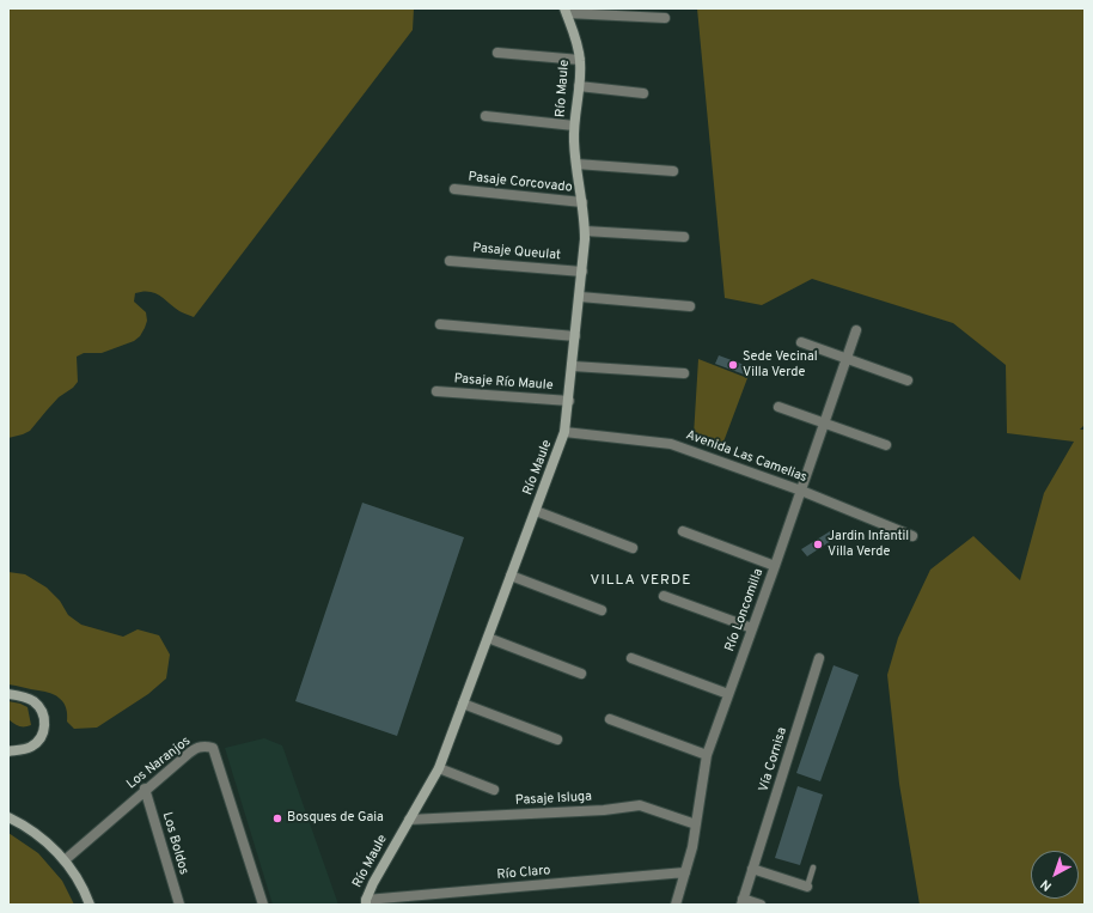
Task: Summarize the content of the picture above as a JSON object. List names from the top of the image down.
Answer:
{
  "streets": {
    "street": [
      "Río Maule",
      "Pasaje Corcovado",
      "Pasaje Queulat",
      "Pasaje Río Maule",
      "Avenida Las Camelias",
      "Río Loncomilla",
      "Vía Cornisa",
      "Los Naranjos",
      "Pasaje Isluga",
      "Los Boldos",
      "Río Claro"
    ]
  },
  "crossings": [
    ["Río Maule", "Pasaje Corcovado"],
    ["Río Maule", "Pasaje Queulat"],
    ["Río Maule", "Pasaje Río Maule"],
    ["Río Maule", "Avenida Las Camelias"],
    ["Río Maule", "Pasaje Isluga"],
    ["Río Maule", "Río Claro"],
    ["Avenida Las Camelias", "Río Loncomilla"],
    ["Río Loncomilla", "Pasaje Isluga"],
    ["Río Loncomilla", "Río Claro"],
    ["Los Naranjos", "Los Boldos"]
  ],
  "districts": ["VILLA VERDE"],
  "places": ["Sede Vecinal Villa Verde", "Jardin Infantil Villa Verde", "Bosques de Gaia"],
  "north": "bottom left"
}
